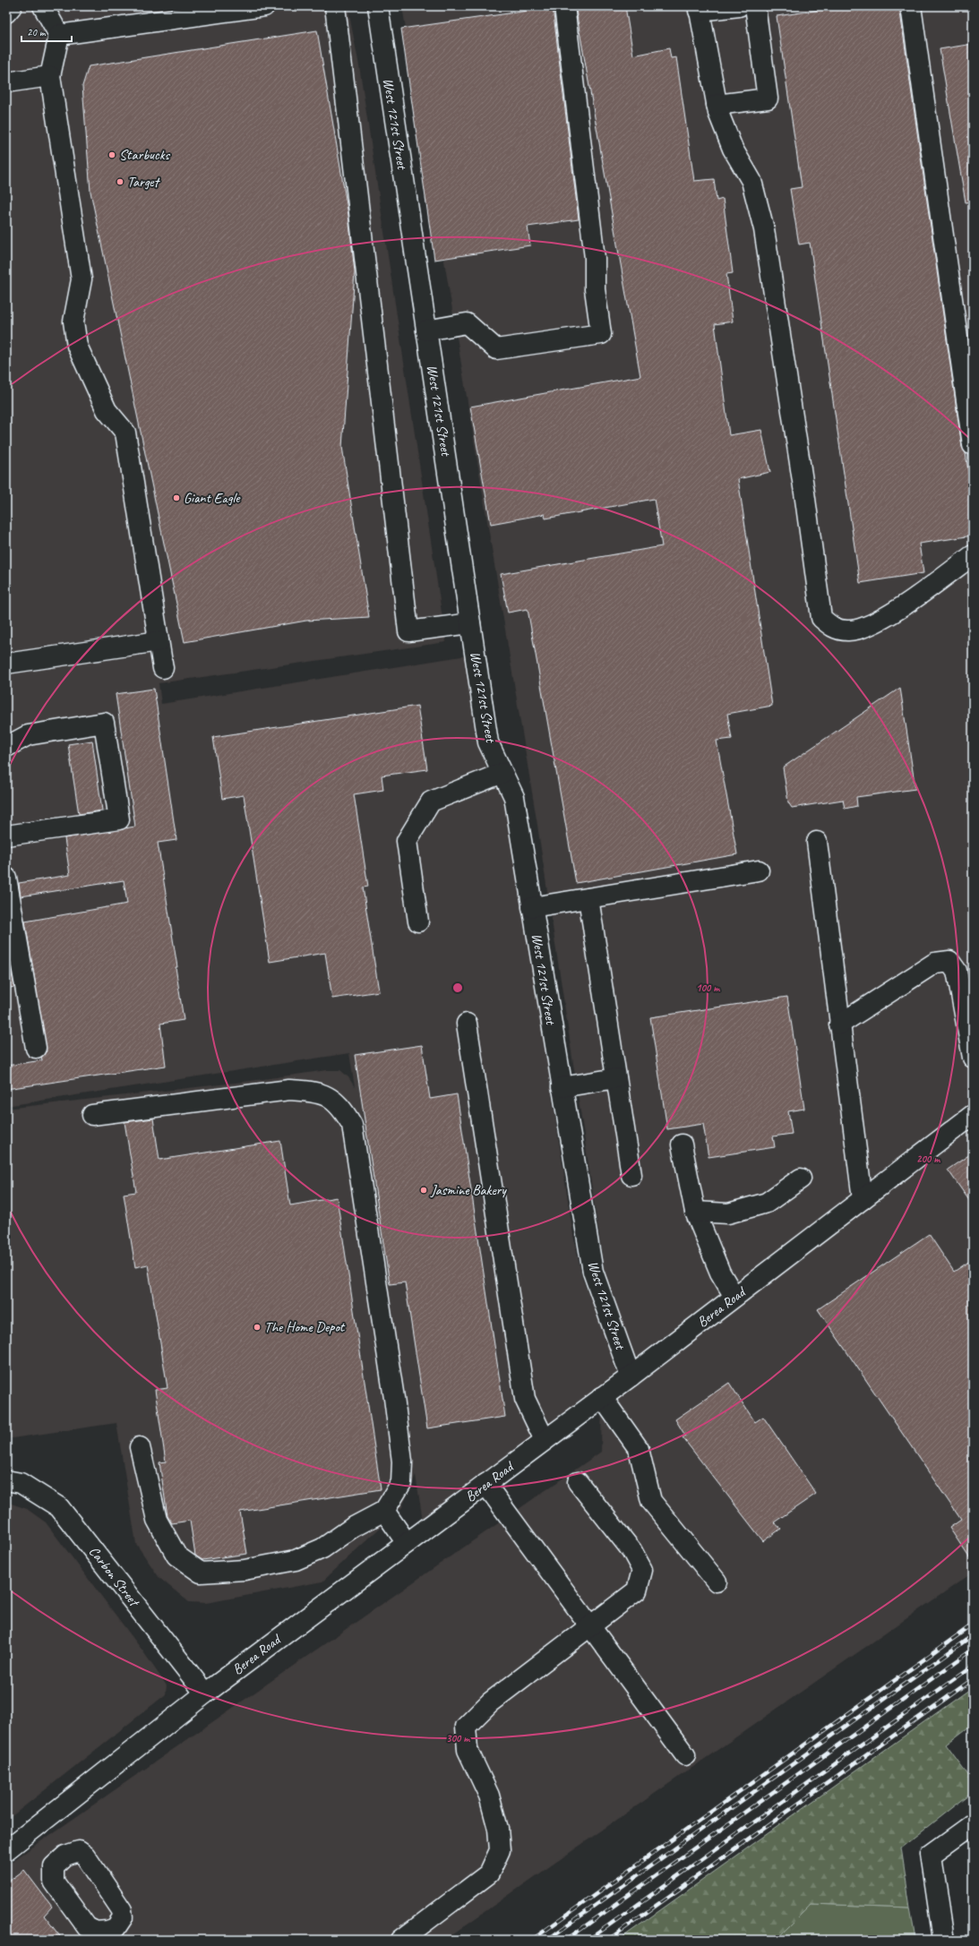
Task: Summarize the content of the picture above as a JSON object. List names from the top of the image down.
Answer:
{
  "streets": {
    "street": ["West 121st Street", "Berea Road", "Carbon Street"]
  },
  "crossings": [
    ["West 121st Street", "Berea Road"],
    ["Berea Road", "Carbon Street"]
  ],
  "places": [
    "Starbucks",
    "Target",
    "Giant Eagle",
    "Jasmine Bakery",
    "The Home Depot"
  ],
  "scale_bar": "20 m",
  "rings": ["100 m", "200 m", "300 m"]
}
